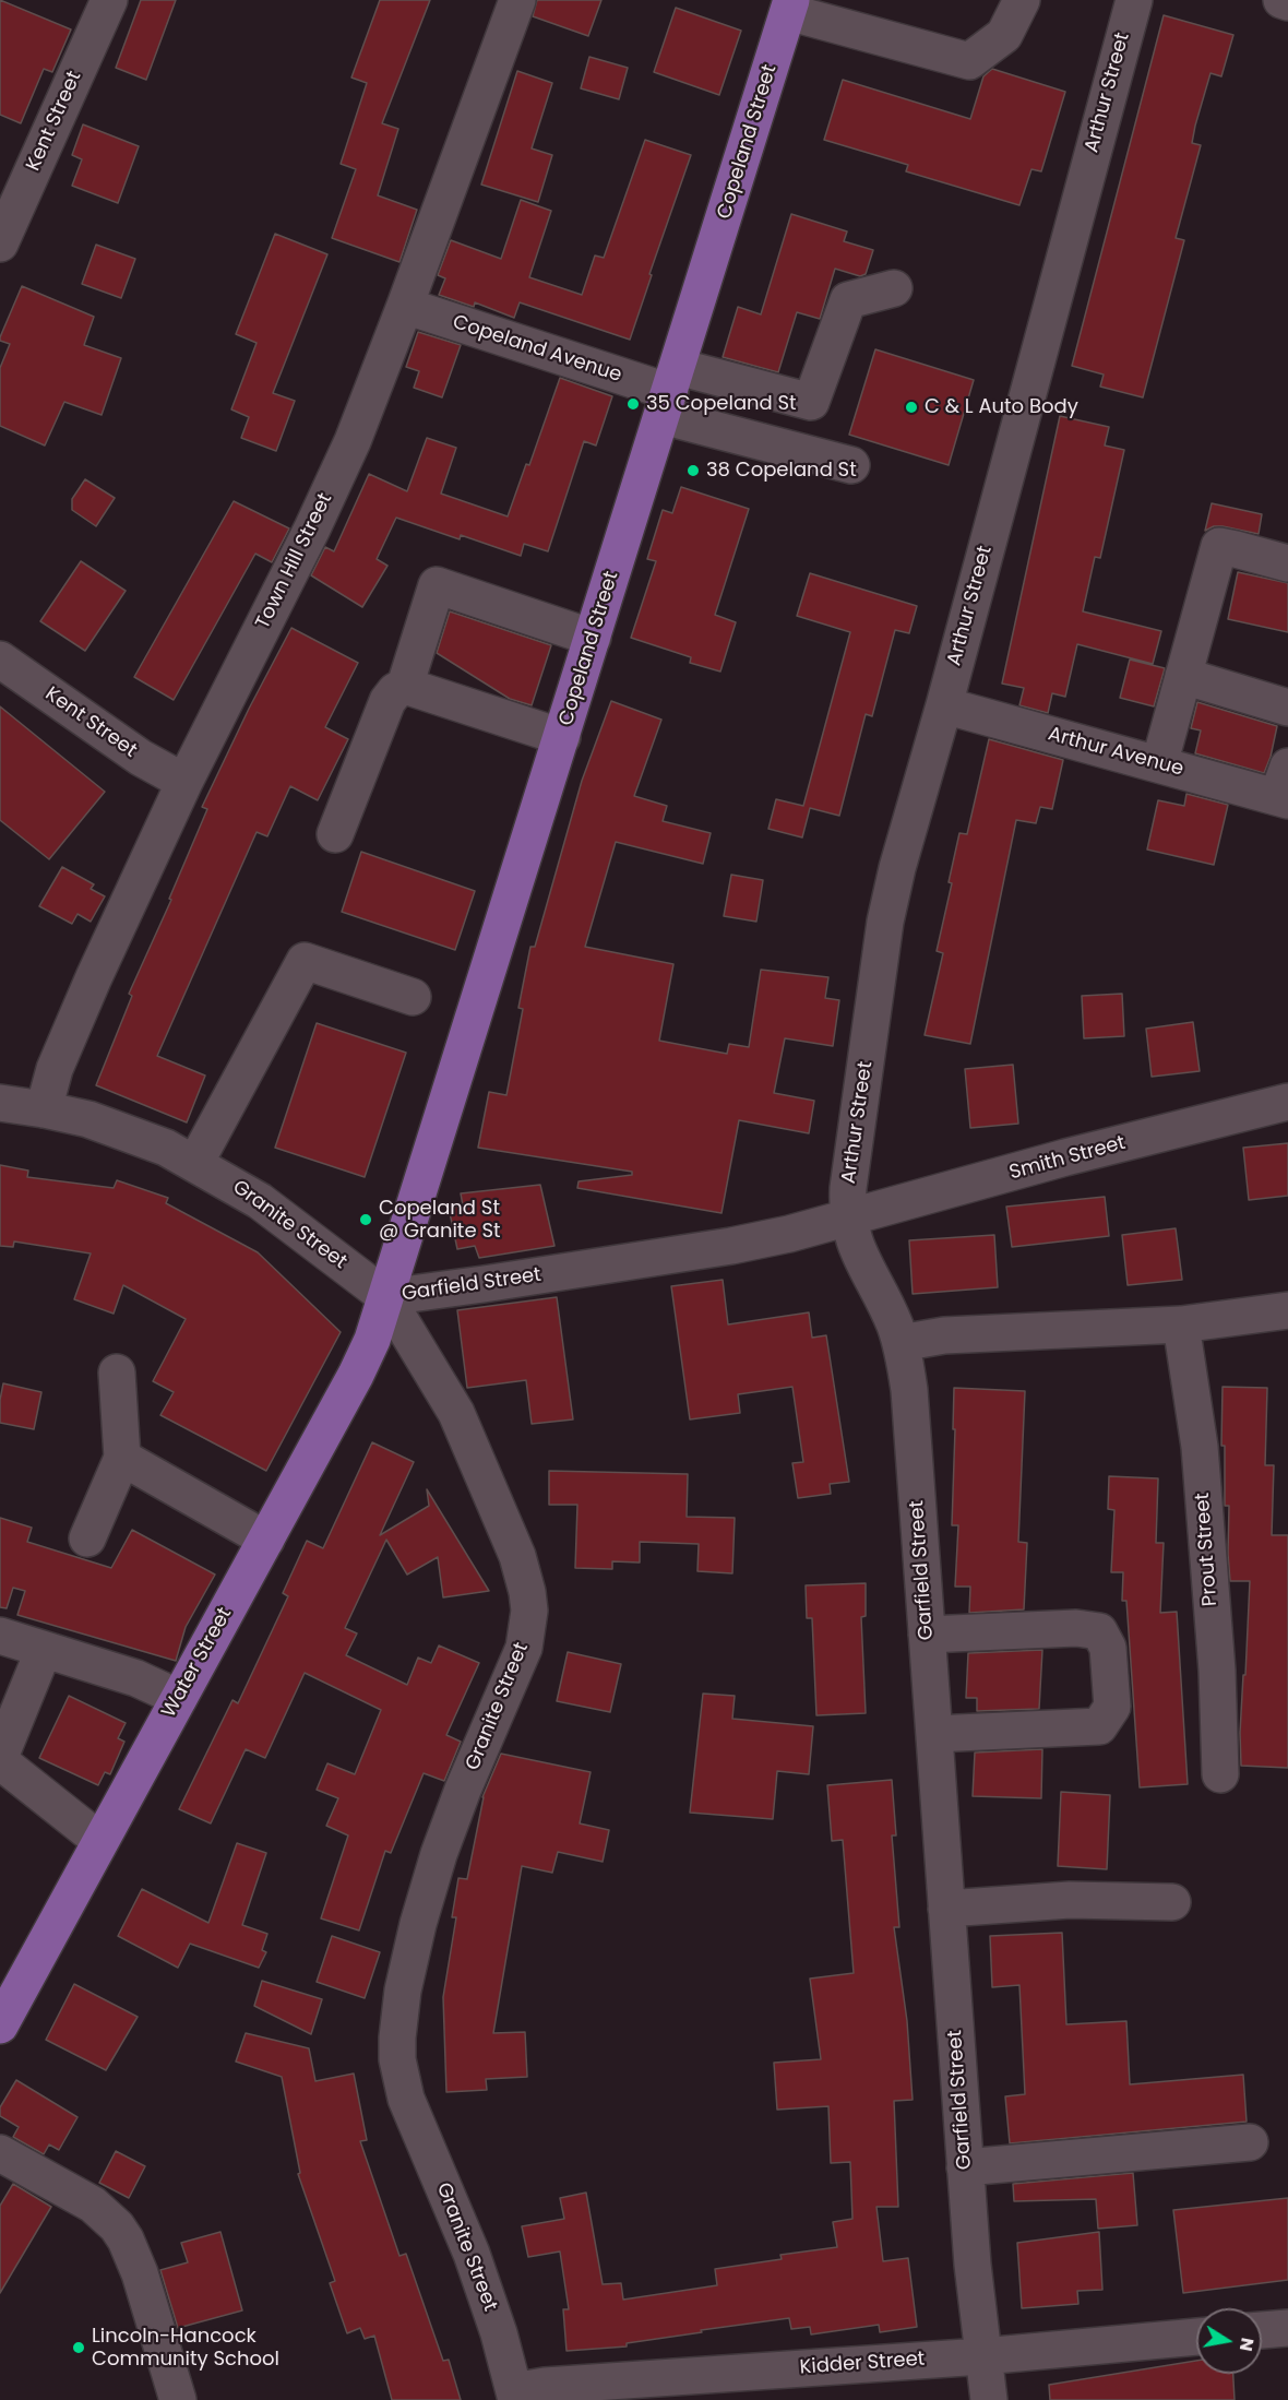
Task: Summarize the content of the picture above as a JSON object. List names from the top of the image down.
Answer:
{
  "streets": {
    "main road": ["Copeland Street", "Water Street"],
    "street": [
      "Arthur Street",
      "Kent Street",
      "Copeland Avenue",
      "Town Hill Street",
      "Arthur Avenue",
      "Smith Street",
      "Granite Street",
      "Garfield Street",
      "Prout Street",
      "Kidder Street"
    ]
  },
  "crossings": [
    ["Arthur Street", "Arthur Avenue"],
    ["Arthur Street", "Smith Street"],
    ["Arthur Street", "Garfield Street"],
    ["Kent Street", "Town Hill Street"],
    ["Copeland Street", "Copeland Avenue"],
    ["Copeland Street", "Granite Street"],
    ["Copeland Street", "Garfield Street"],
    ["Copeland Street", "Water Street"],
    ["Copeland Avenue", "Town Hill Street"],
    ["Town Hill Street", "Granite Street"],
    ["Smith Street", "Garfield Street"],
    ["Granite Street", "Garfield Street"],
    ["Granite Street", "Water Street"],
    ["Granite Street", "Kidder Street"],
    ["Garfield Street", "Water Street"],
    ["Garfield Street", "Kidder Street"]
  ],
  "places": [
    "35 Copeland St",
    "C & L Auto Body",
    "38 Copeland St",
    "Copeland St @ Granite St",
    "Lincoln-Hancock Community School"
  ],
  "north": "right"
}
